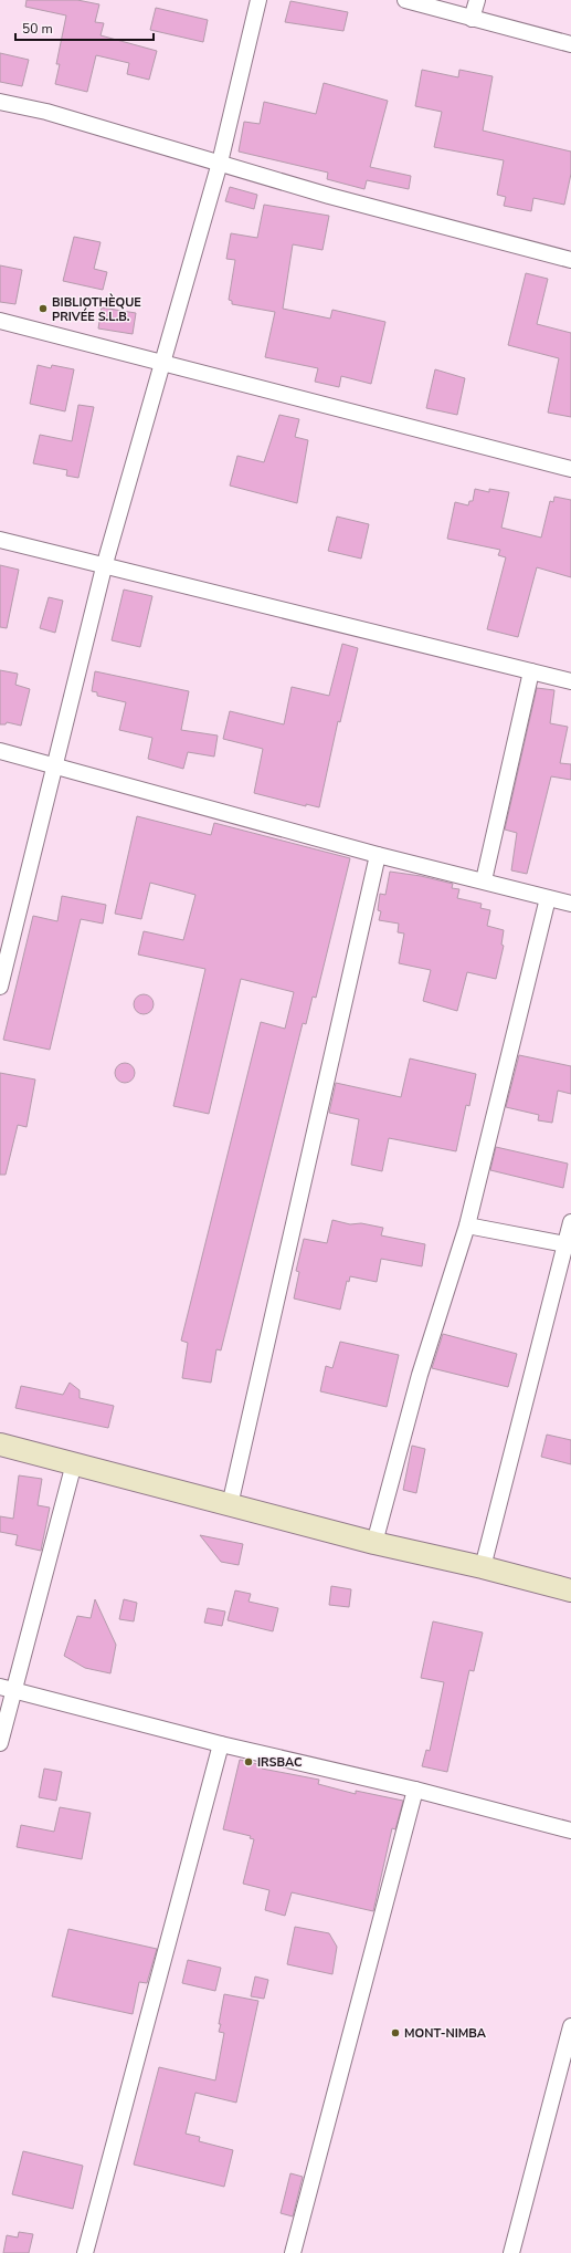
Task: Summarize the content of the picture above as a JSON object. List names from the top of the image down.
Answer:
{
  "places": ["BIBLIOTHÈQUE PRIVÉE S.L.B.", "IRSBAC", "MONT-NIMBA"],
  "scale_bar": "50 m"
}
